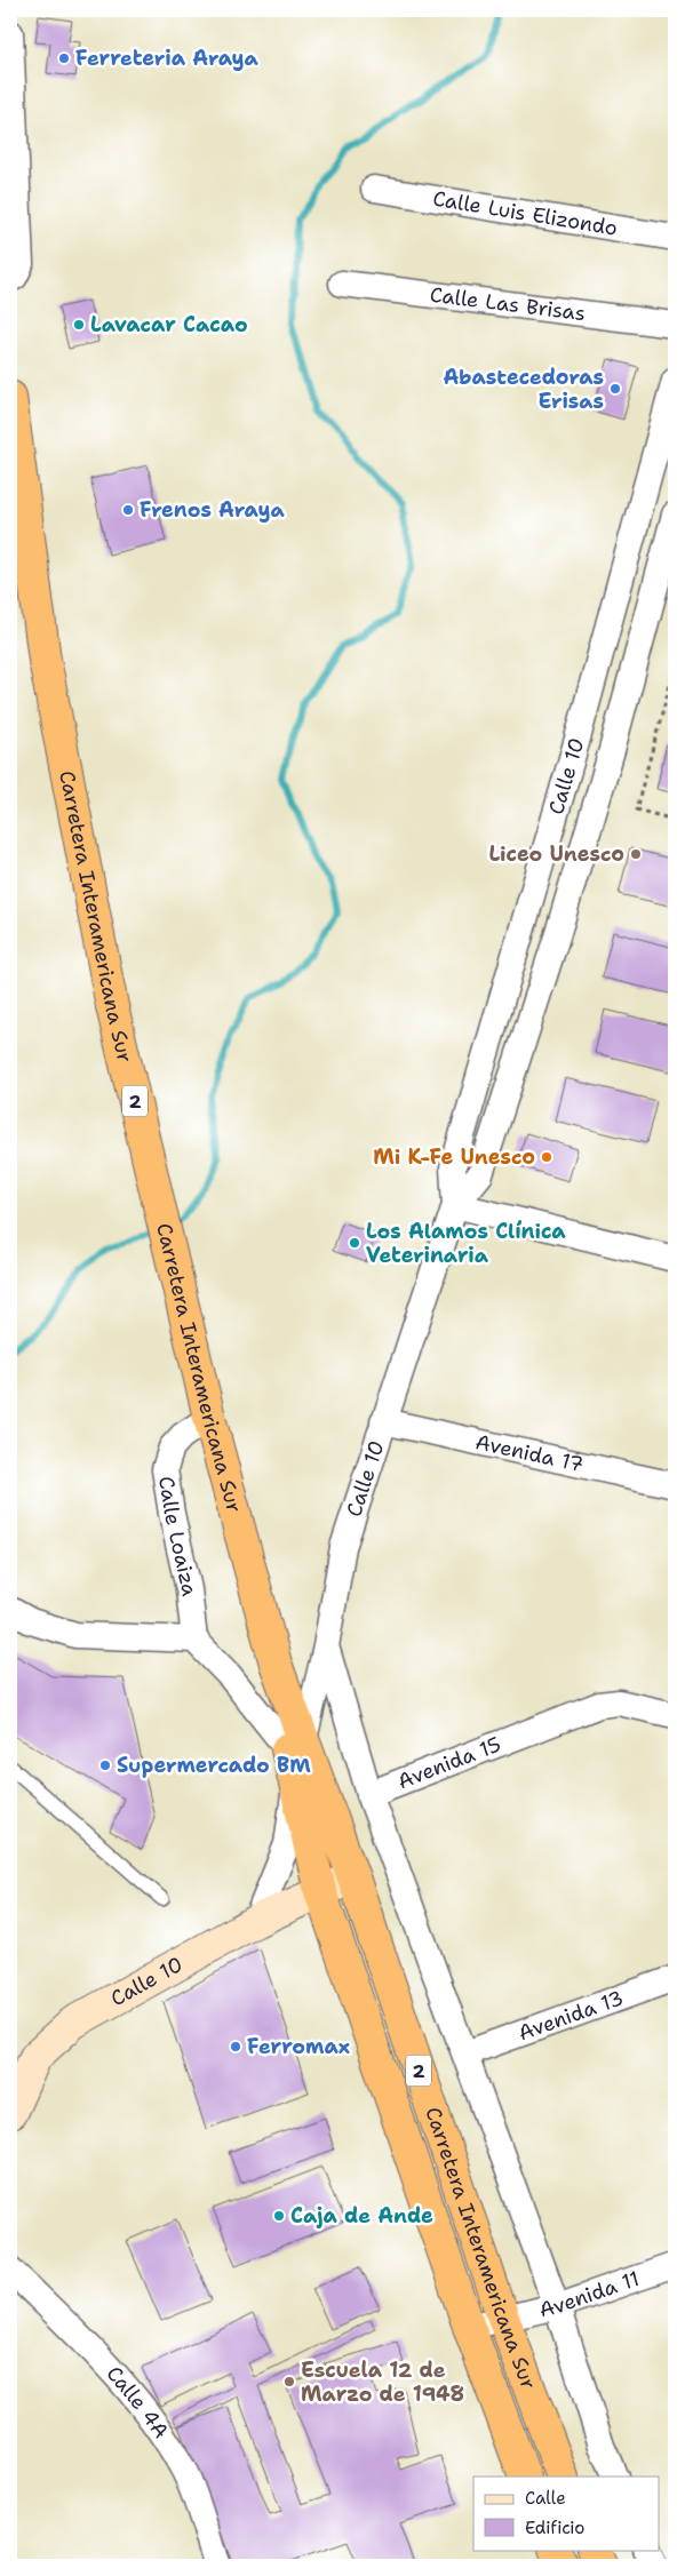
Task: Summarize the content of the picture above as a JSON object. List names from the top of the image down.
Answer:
{
  "streets": {
    "highway": ["Carretera Interamericana Sur", "2"],
    "street": [
      "Calle Luis Elizondo",
      "Calle Las Brisas",
      "Calle 10",
      "Avenida 17",
      "Calle Loaiza",
      "Avenida 15",
      "Avenida 13",
      "Avenida 11",
      "Calle 4A"
    ]
  },
  "crossings": [
    ["Calle 10", "Carretera Interamericana Sur"],
    ["Calle 10", "Avenida 17"],
    ["Calle 10", "Avenida 15"],
    ["Carretera Interamericana Sur", "Calle Loaiza"],
    ["Carretera Interamericana Sur", "Avenida 11"]
  ],
  "places": [
    "Ferreteria Araya",
    "Lavacar Cacao",
    "Abastecedoras Erisas",
    "Frenos Araya",
    "Liceo Unesco",
    "Mi K-Fe Unesco",
    "Los Alamos Clínica Veterinaria",
    "Supermercado BM",
    "Ferromax",
    "Caja de Ande",
    "Escuela 12 de Marzo de 1948"
  ],
  "legend": ["Calle", "Edificio"]
}
